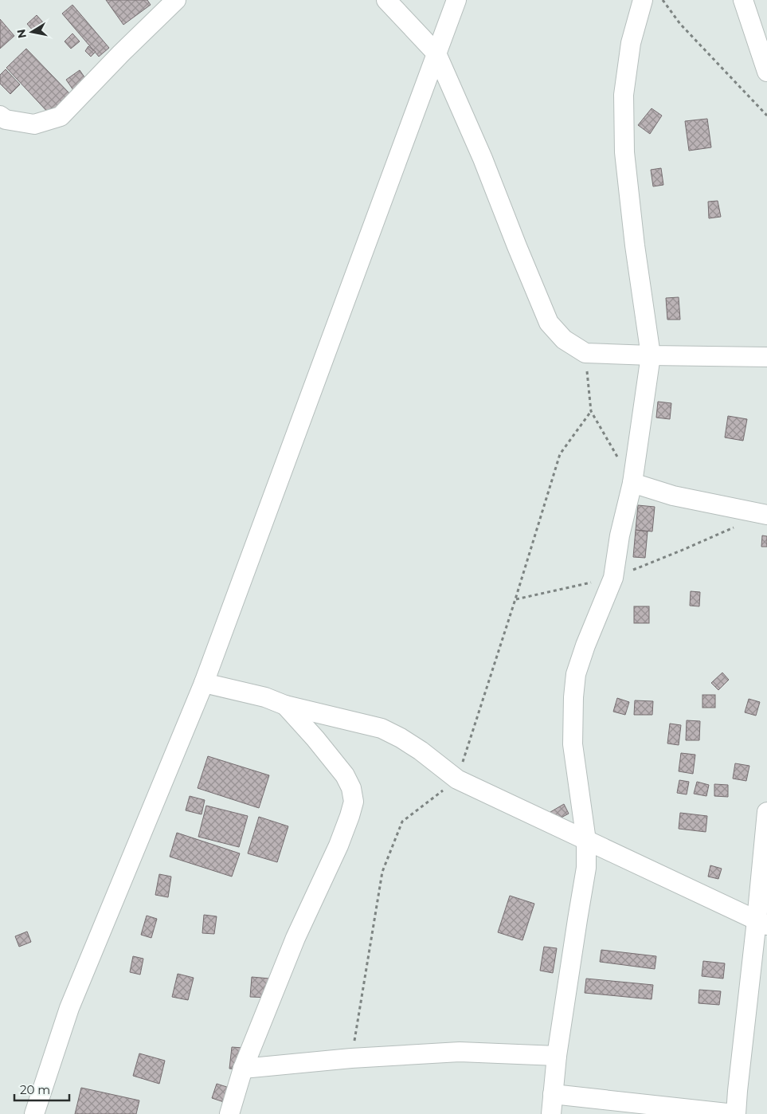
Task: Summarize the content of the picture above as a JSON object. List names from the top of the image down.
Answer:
{
  "scale_bar": "20 m",
  "north": "left"
}
